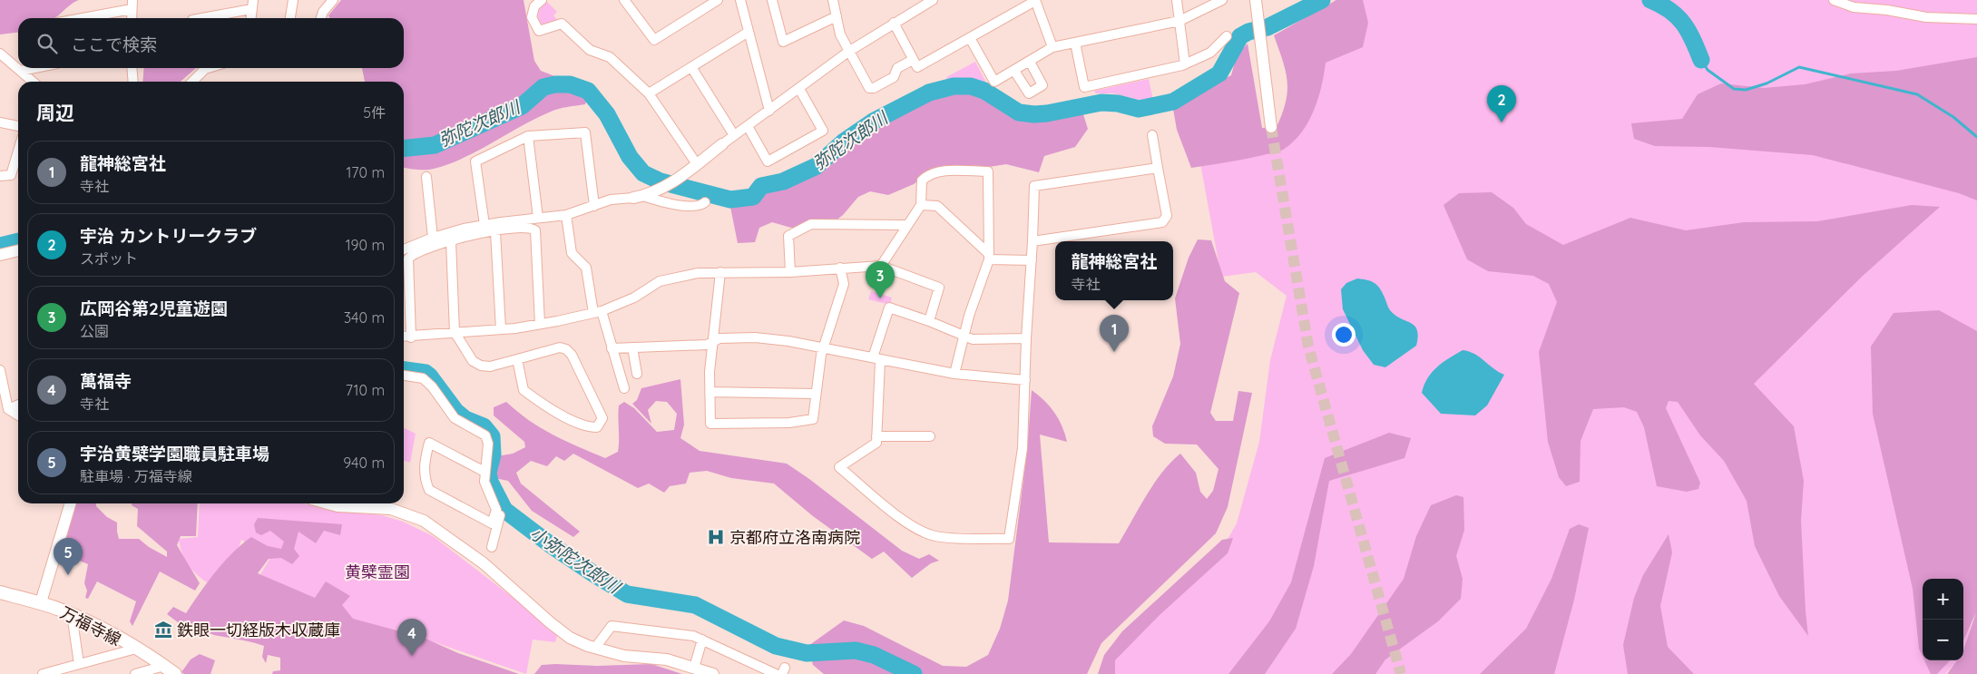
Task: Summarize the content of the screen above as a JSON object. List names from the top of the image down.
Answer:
{
  "streets": {
    "main road": ["万福寺線"]
  },
  "water": ["弥陀次郎川", "小弥陀次郎川"],
  "parks": ["黄檗霊園"],
  "places": {
    "hospital": ["京都府立洛南病院"],
    "museum": ["鉄眼一切経版木収蔵庫"]
  },
  "page": {
    "search": "ここで検索",
    "heading": ["周辺", "5件"],
    "pins": [
      "2",
      "3",
      "1",
      "5",
      "4"
    ],
    "list": [
      {
        "mark": "1",
        "name": "龍神総宮社",
        "note": "寺社",
        "value": "170 m"
      },
      {
        "mark": "2",
        "name": "宇治 カントリークラブ",
        "note": "スポット",
        "value": "190 m"
      },
      {
        "mark": "3",
        "name": "広岡谷第2児童遊園",
        "note": "公園",
        "value": "340 m"
      },
      {
        "mark": "4",
        "name": "萬福寺",
        "note": "寺社",
        "value": "710 m"
      },
      {
        "mark": "5",
        "name": "宇治黄檗学園職員駐車場",
        "note": "駐車場 · 万福寺線",
        "value": "940 m"
      }
    ],
    "popup": ["龍神総宮社", "寺社"],
    "map_buttons": ["+", "−"]
  }
}
